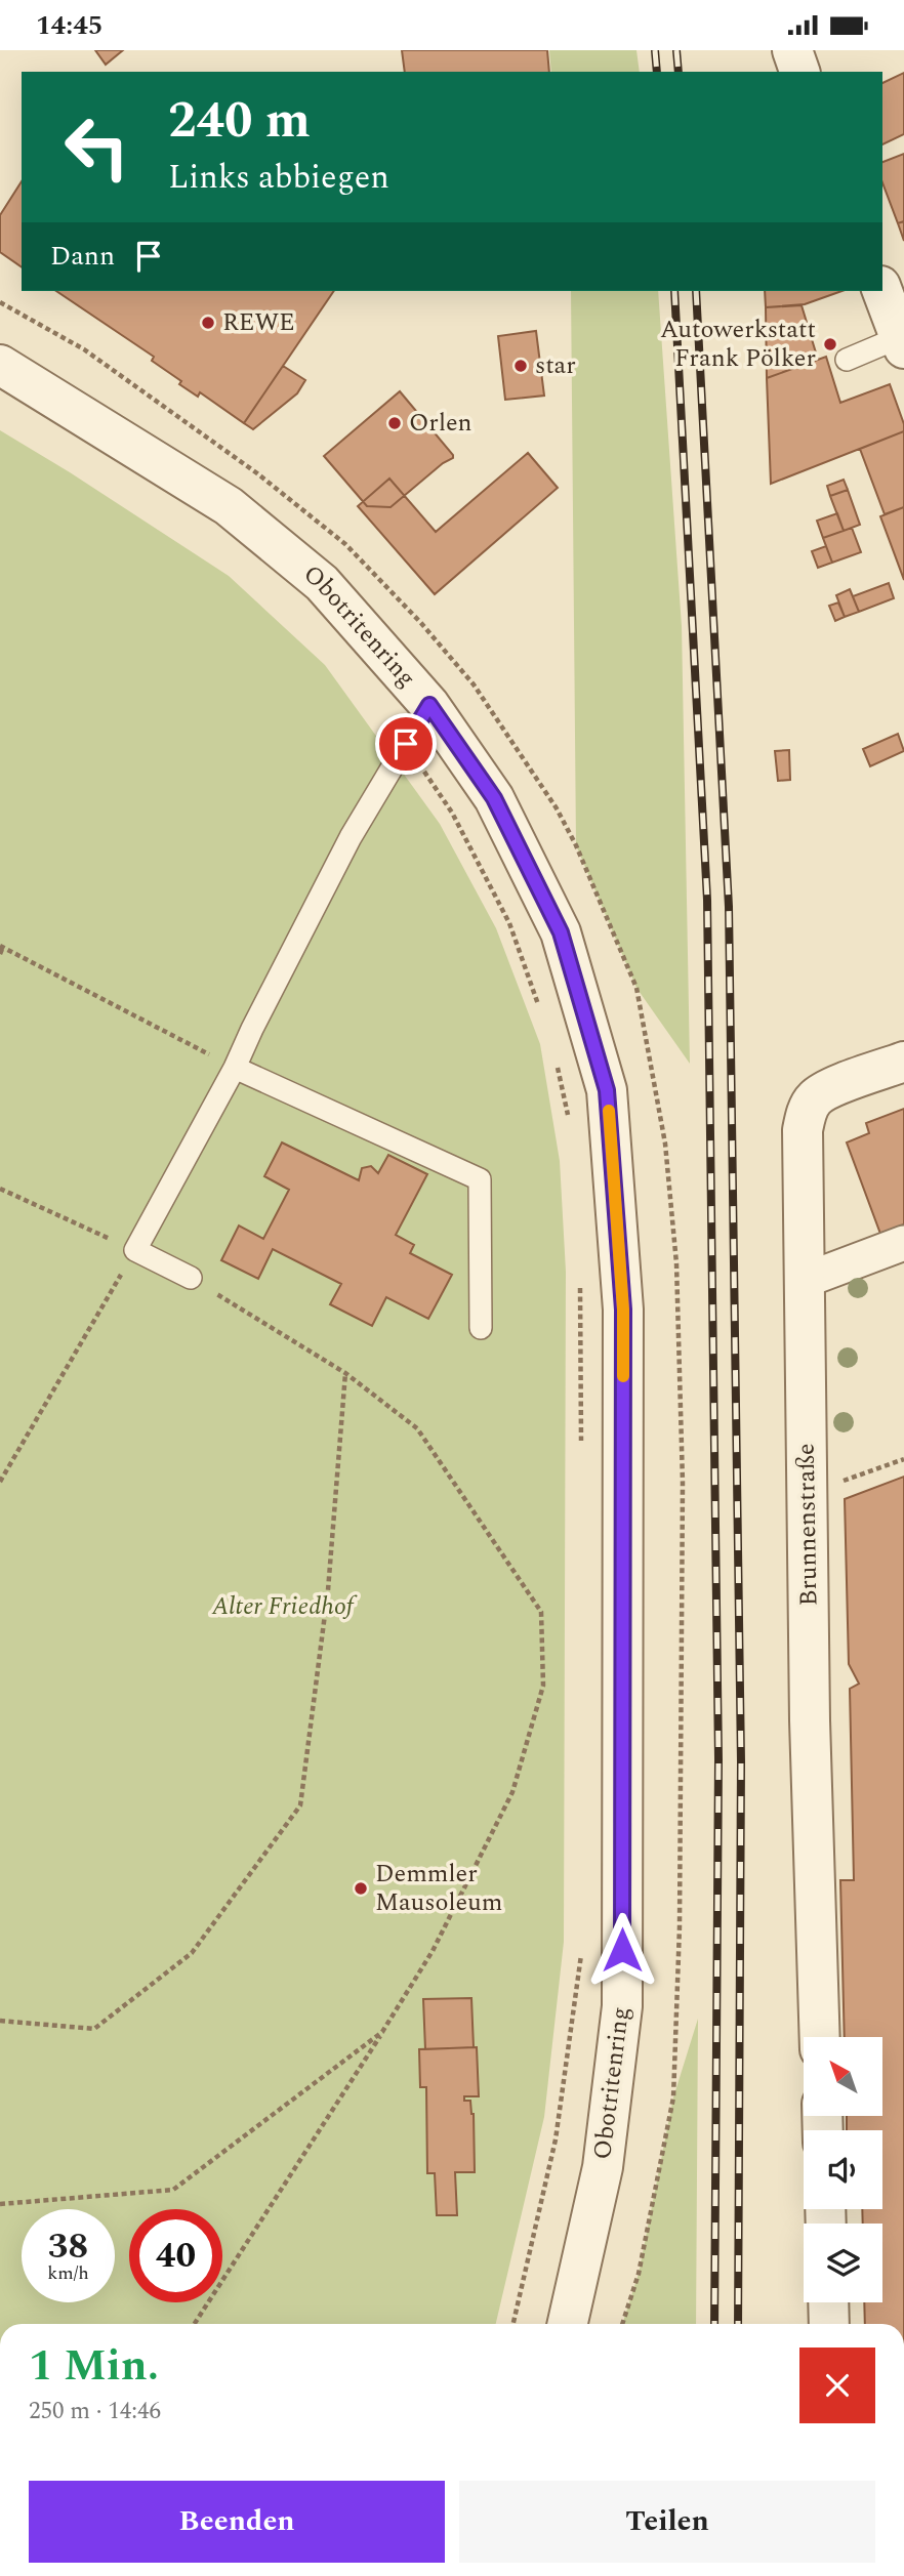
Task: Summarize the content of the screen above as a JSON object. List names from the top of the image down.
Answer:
{
  "streets": {
    "street": ["Obotritenring", "Brunnenstraße"]
  },
  "parks": ["Alter Friedhof"],
  "places": [
    "REWE",
    "Autowerkstatt Frank Pölker",
    "star",
    "Orlen",
    "Demmler Mausoleum"
  ],
  "north": "top left",
  "page": {
    "status": "14:45",
    "turn": ["240 m", "Links abbiegen"],
    "then": "Dann",
    "speed": "38 km/h",
    "limit": "40",
    "heading": ["1 Min.", "250 m · 14:46"],
    "buttons": ["Beenden", "Teilen"]
  }
}
